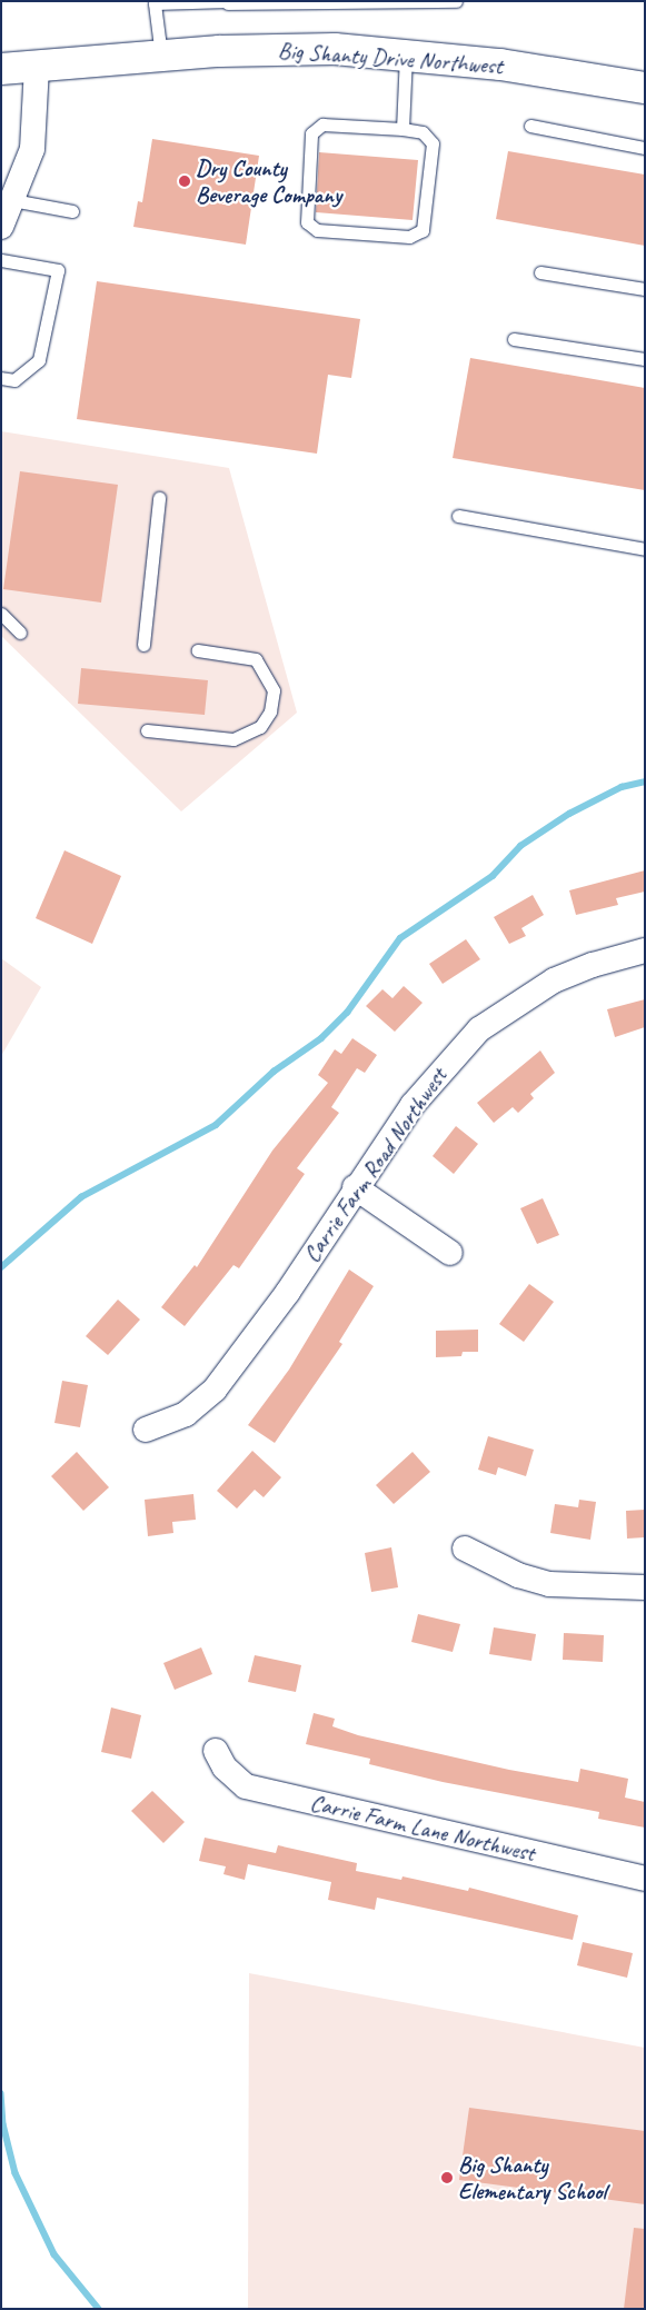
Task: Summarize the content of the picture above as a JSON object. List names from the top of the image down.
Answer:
{
  "streets": {
    "street": ["Big Shanty Drive Northwest", "Carrie Farm Road Northwest", "Carrie Farm Lane Northwest"]
  },
  "places": ["Dry County Beverage Company", "Big Shanty Elementary School"]
}
